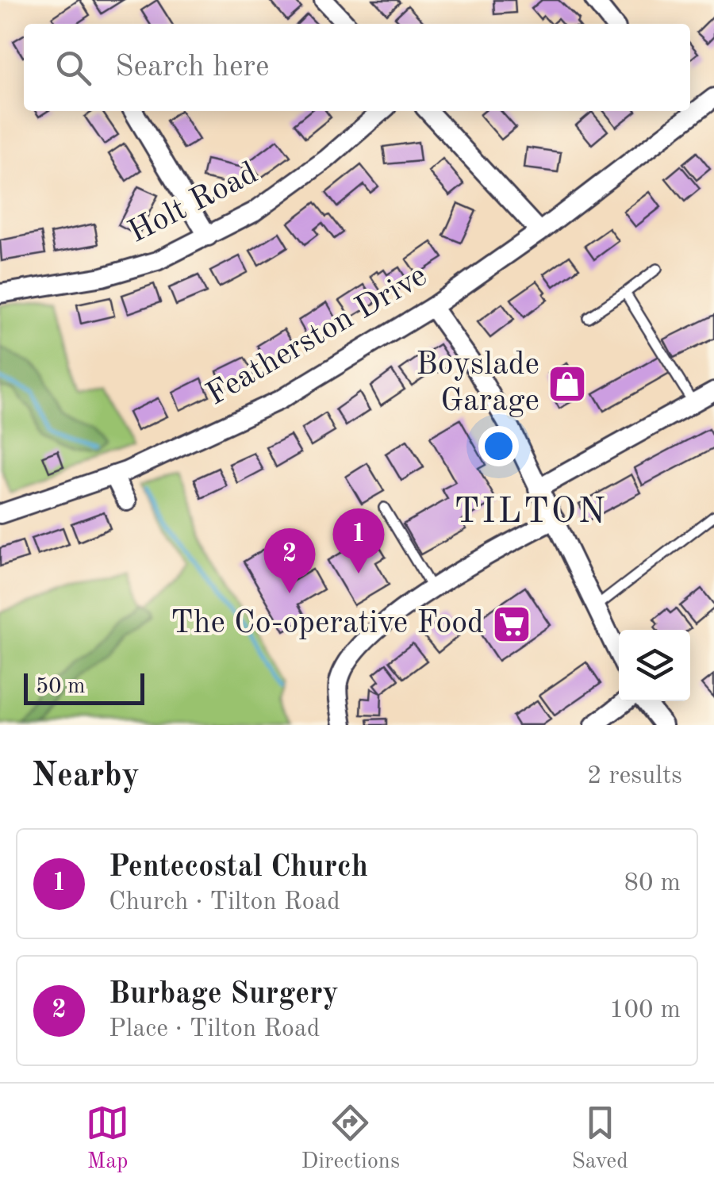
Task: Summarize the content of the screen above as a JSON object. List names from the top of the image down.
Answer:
{
  "streets": {
    "street": ["Holt Road", "Featherston Drive"]
  },
  "districts": ["TILTON"],
  "places": {
    "shop": ["Boyslade Garage"],
    "supermarket": ["The Co-operative Food"]
  },
  "scale_bar": "50 m",
  "page": {
    "search": "Search here",
    "pins": ["1", "2"],
    "scale": "50 m",
    "heading": ["Nearby", "2 results"],
    "list": [
      {
        "mark": "1",
        "name": "Pentecostal Church",
        "note": "Church · Tilton Road",
        "value": "80 m"
      },
      {
        "mark": "2",
        "name": "Burbage Surgery",
        "note": "Place · Tilton Road",
        "value": "100 m"
      }
    ],
    "nav": ["Map", "Directions", "Saved"]
  }
}
